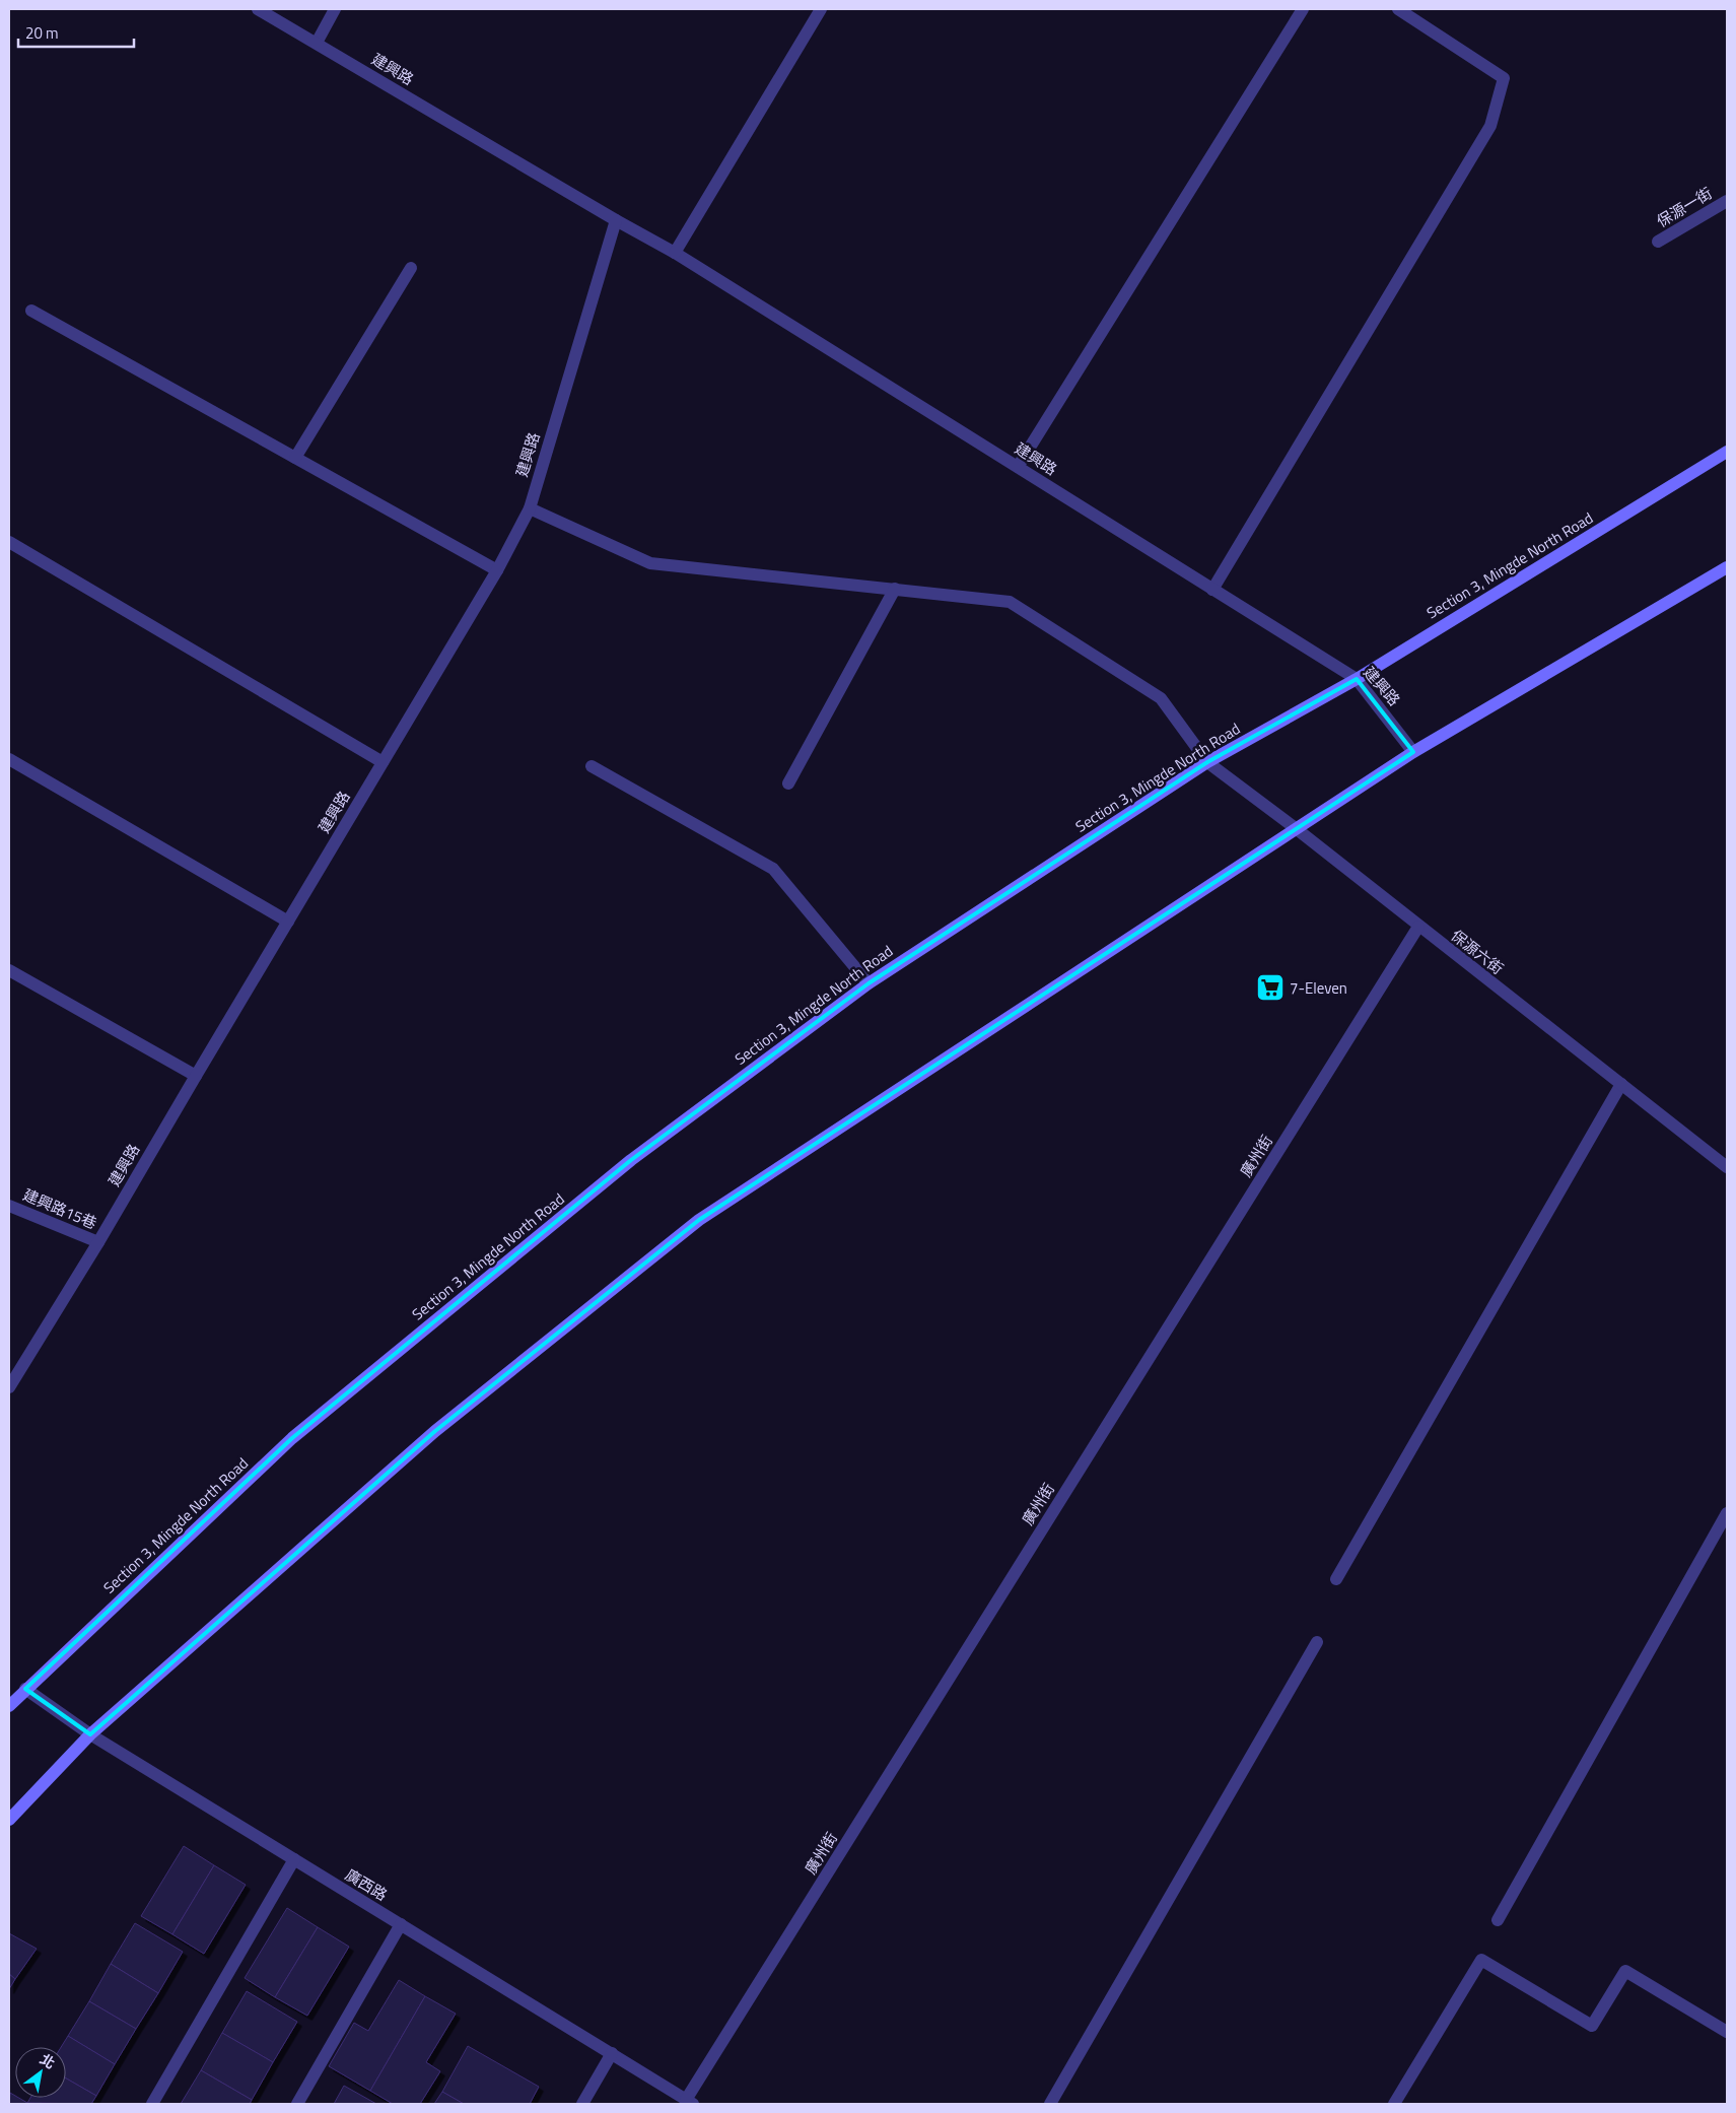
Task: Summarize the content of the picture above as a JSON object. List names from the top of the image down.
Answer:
{
  "streets": {
    "main road": ["Section 3, Mingde North Road"],
    "street": [
      "建興路",
      "保源一街",
      "保源六街",
      "廣州街",
      "建興路15巷",
      "廣西路"
    ]
  },
  "crossings": [
    ["建興路", "Section 3, Mingde North Road"],
    ["建興路", "保源六街"],
    ["建興路", "建興路15巷"],
    ["Section 3, Mingde North Road", "保源六街"],
    ["Section 3, Mingde North Road", "廣西路"],
    ["保源六街", "廣州街"],
    ["廣州街", "廣西路"]
  ],
  "places": {
    "supermarket": ["7-Eleven"]
  },
  "scale_bar": "20 m",
  "north": "top right"
}
